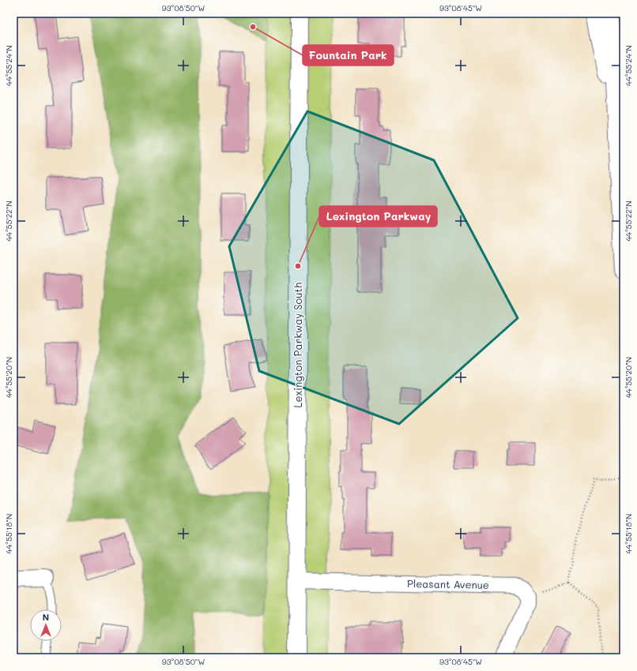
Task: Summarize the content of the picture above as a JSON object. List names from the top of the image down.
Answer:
{
  "streets": {
    "main road": ["Lexington Parkway South"],
    "street": ["Pleasant Avenue"]
  },
  "crossings": [
    ["Lexington Parkway South", "Pleasant Avenue"]
  ],
  "places": ["Fountain Park", "Lexington Parkway"],
  "north": "top",
  "coordinates": [
    "93°08'50\"W",
    "93°08'45\"W",
    "44°55'24\"N",
    "44°55'22\"N",
    "44°55'20\"N",
    "44°55'18\"N"
  ]
}
